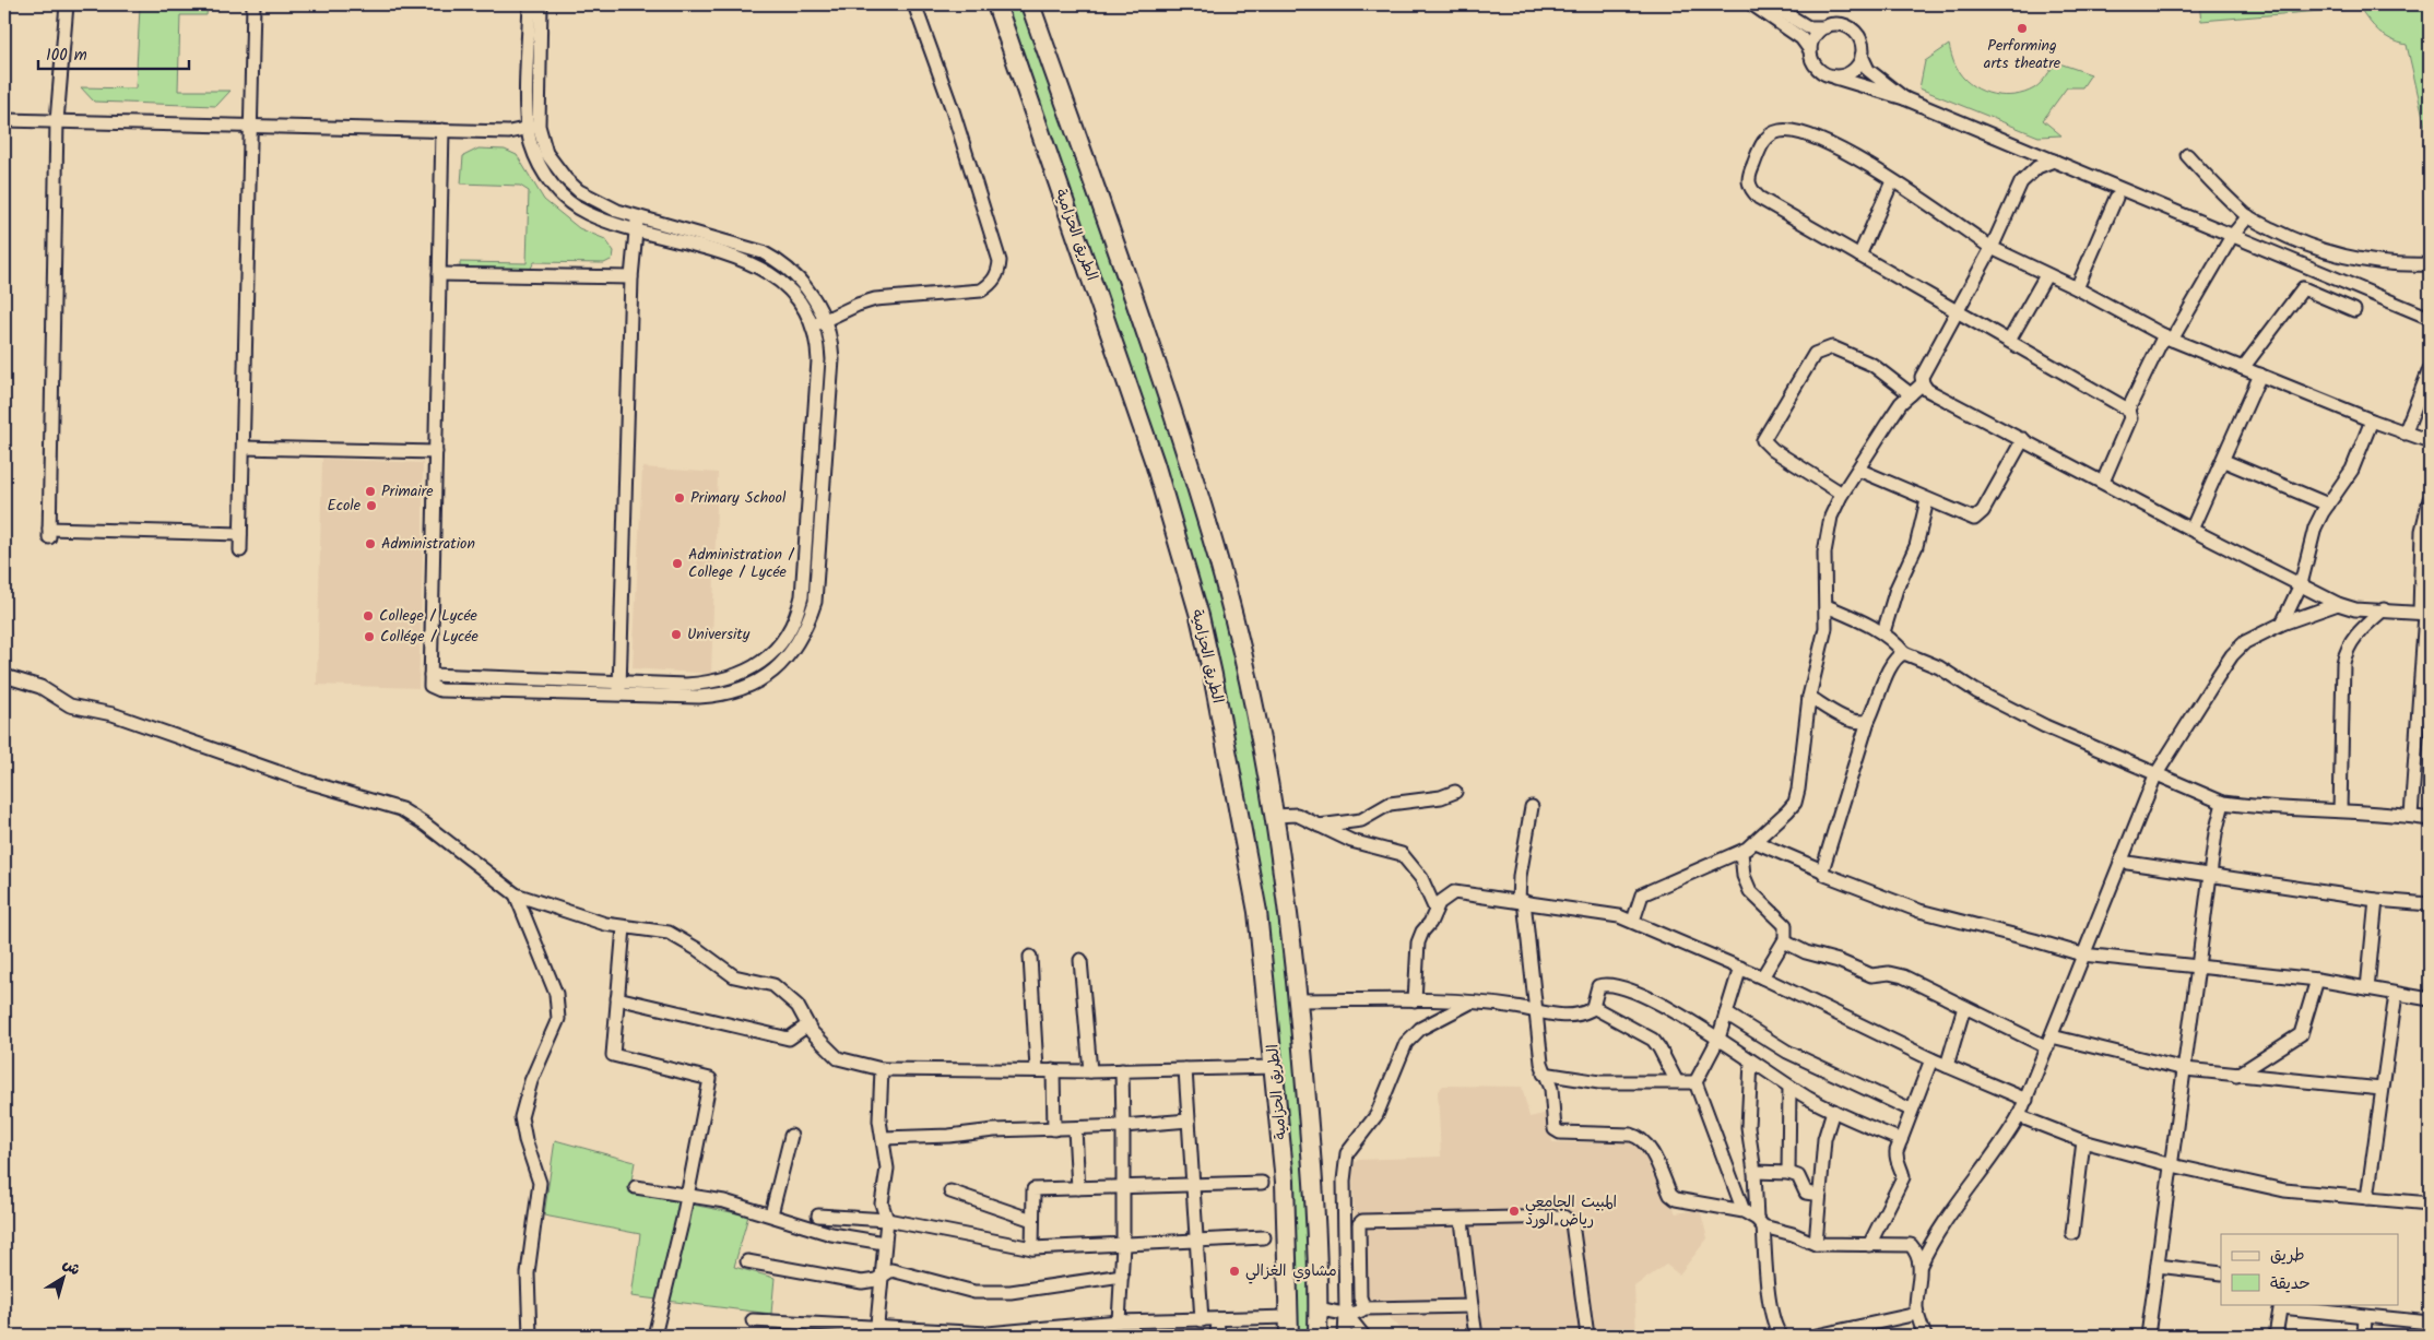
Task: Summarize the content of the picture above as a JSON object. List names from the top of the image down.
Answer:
{
  "streets": {
    "highway": ["الطريق الحزامية"]
  },
  "places": [
    "Performing arts theatre",
    "Primaire",
    "Primary School",
    "Ecole",
    "Administration",
    "Administration / College / Lycée",
    "College / Lycée",
    "University",
    "Collége / Lycée",
    "المبيت الجامعي رياض الورد",
    "مشاوي الغزالي"
  ],
  "legend": ["طريق", "حديقة"],
  "scale_bar": "100 m",
  "north": "top right"
}
